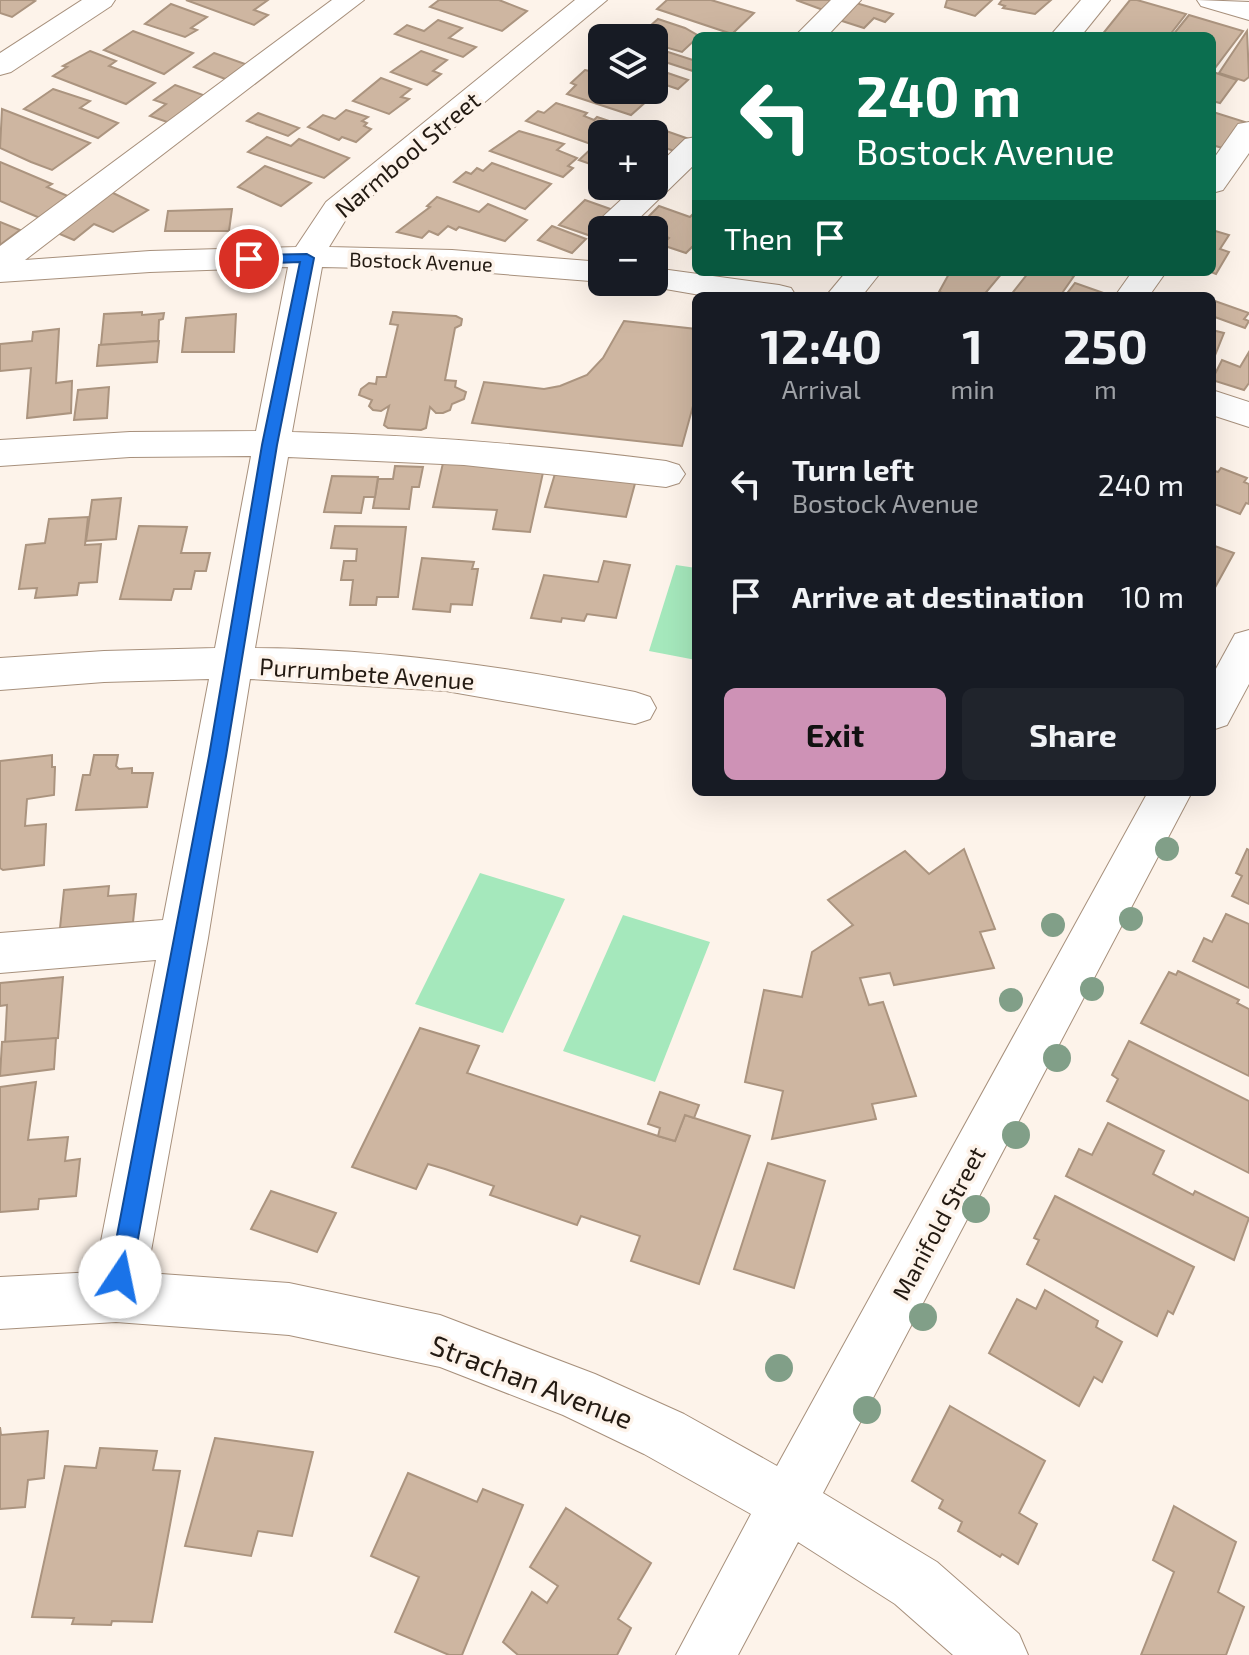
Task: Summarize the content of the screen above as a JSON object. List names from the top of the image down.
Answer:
{
  "streets": {
    "street": [
      "Narmbool Street",
      "Bostock Avenue",
      "Purrumbete Avenue",
      "Manifold Street",
      "Strachan Avenue"
    ]
  },
  "crossings": [
    ["Narmbool Street", "Bostock Avenue"],
    ["Narmbool Street", "Purrumbete Avenue"],
    ["Narmbool Street", "Strachan Avenue"],
    ["Manifold Street", "Strachan Avenue"]
  ],
  "page": {
    "map_buttons": ["+", "−"],
    "turn": ["240 m", "Bostock Avenue"],
    "then": "Then",
    "eta": [
      "12:40",
      "Arrival",
      "1",
      "min",
      "250",
      "m"
    ],
    "list": [
      {
        "name": "Turn left",
        "note": "Bostock Avenue",
        "value": "240 m"
      },
      {
        "name": "Arrive at destination",
        "value": "10 m"
      }
    ],
    "buttons": ["Exit", "Share"]
  }
}
